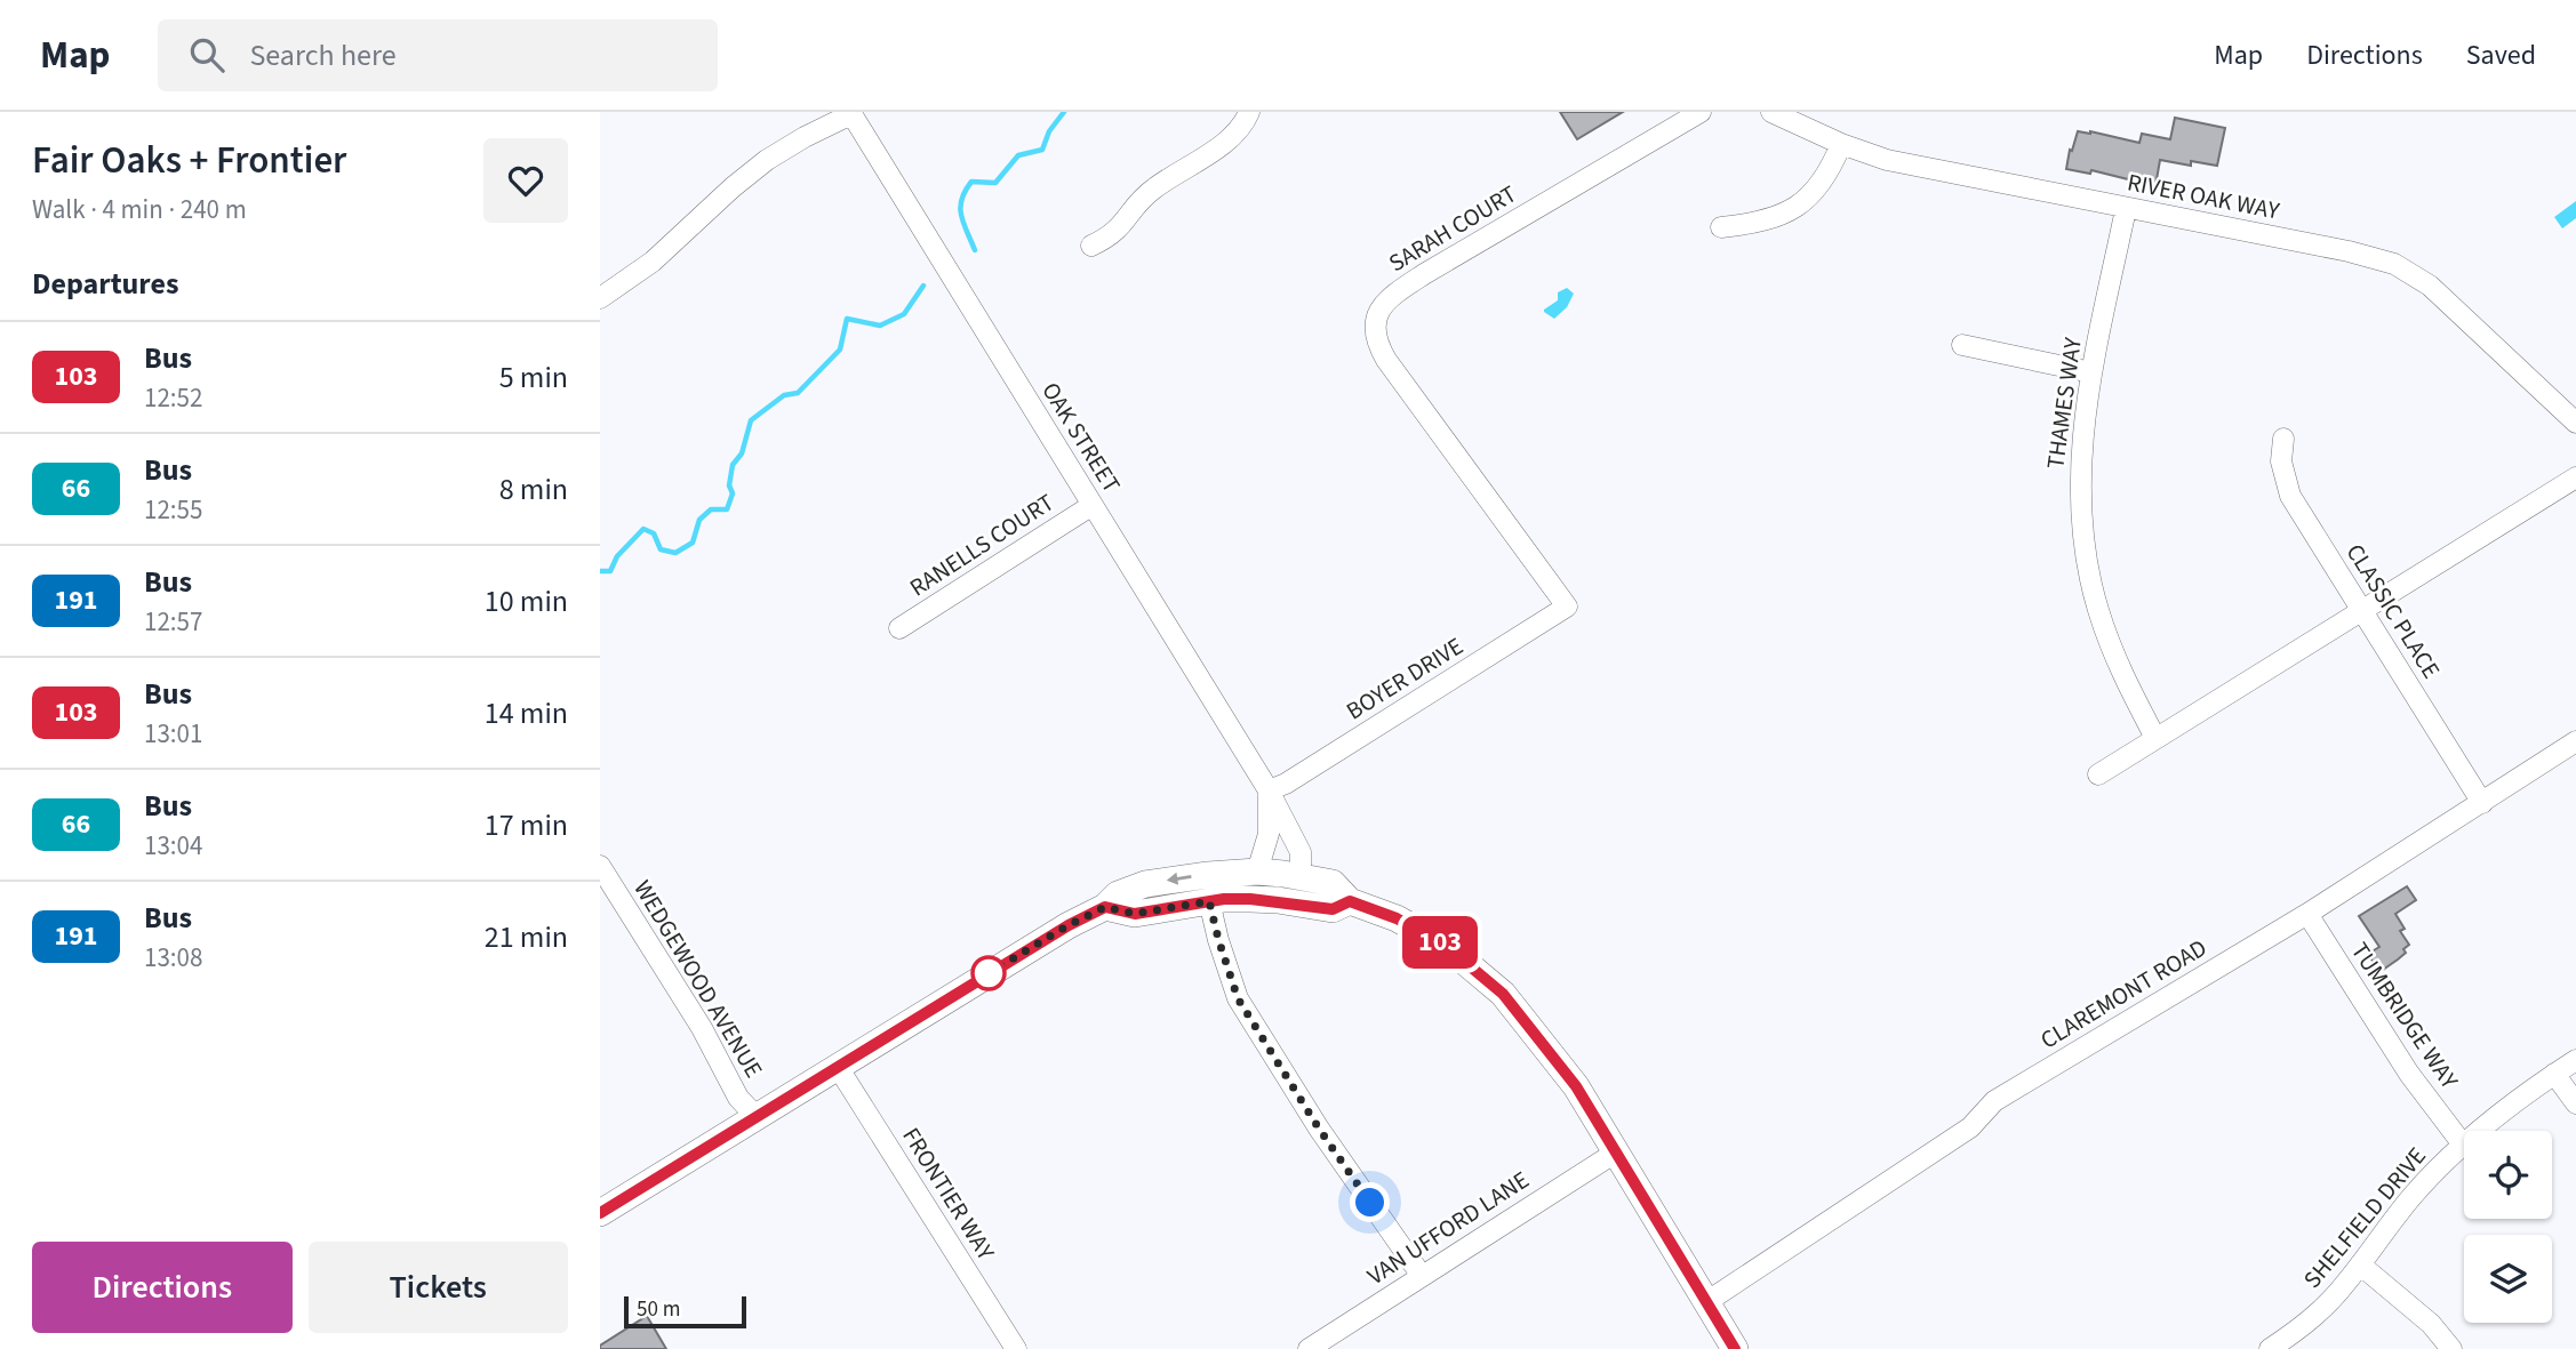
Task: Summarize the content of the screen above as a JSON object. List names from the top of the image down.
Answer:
{
  "streets": {
    "street": [
      "RIVER OAK WAY",
      "SARAH COURT",
      "THAMES WAY",
      "OAK STREET",
      "RANELLS COURT",
      "CLASSIC PLACE",
      "BOYER DRIVE",
      "WEDGEWOOD AVENUE",
      "CLAREMONT ROAD",
      "TUMBRIDGE WAY",
      "FRONTIER WAY",
      "SHELFIELD DRIVE",
      "VAN UFFORD LANE"
    ]
  },
  "crossings": [
    ["RIVER OAK WAY", "THAMES WAY"],
    ["SARAH COURT", "BOYER DRIVE"],
    ["OAK STREET", "RANELLS COURT"],
    ["OAK STREET", "BOYER DRIVE"],
    ["CLASSIC PLACE", "CLAREMONT ROAD"],
    ["CLAREMONT ROAD", "TUMBRIDGE WAY"],
    ["TUMBRIDGE WAY", "SHELFIELD DRIVE"]
  ],
  "lines": ["bus line 103"],
  "scale_bar": "50 m",
  "page": {
    "header": "Map",
    "search": "Search here",
    "nav": ["Map", "Directions", "Saved"],
    "heading": [
      ["Fair Oaks + Frontier", "Walk · 4 min · 240 m"],
      "Departures"
    ],
    "on_map": "103",
    "list": [
      {
        "mark": "103",
        "name": "Bus",
        "note": "12:52",
        "value": "5 min"
      },
      {
        "mark": "66",
        "name": "Bus",
        "note": "12:55",
        "value": "8 min"
      },
      {
        "mark": "191",
        "name": "Bus",
        "note": "12:57",
        "value": "10 min"
      },
      {
        "mark": "103",
        "name": "Bus",
        "note": "13:01",
        "value": "14 min"
      },
      {
        "mark": "66",
        "name": "Bus",
        "note": "13:04",
        "value": "17 min"
      },
      {
        "mark": "191",
        "name": "Bus",
        "note": "13:08",
        "value": "21 min"
      }
    ],
    "buttons": ["Directions", "Tickets"],
    "scale": "50 m"
  }
}
